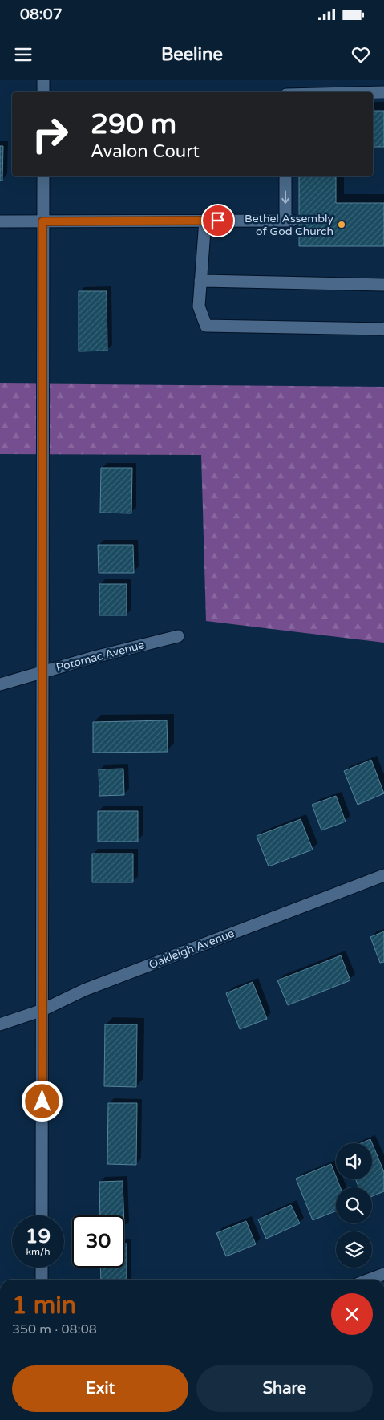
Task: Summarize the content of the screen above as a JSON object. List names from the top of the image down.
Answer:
{
  "streets": {
    "street": ["Potomac Avenue", "Oakleigh Avenue"]
  },
  "places": ["Bethel Assembly of God Church"],
  "page": {
    "status": "08:07",
    "header": "Beeline",
    "turn": ["290 m", "Avalon Court"],
    "speed": "19 km/h",
    "limit": "30",
    "heading": ["1 min", "350 m · 08:08"],
    "buttons": ["Exit", "Share"]
  }
}
